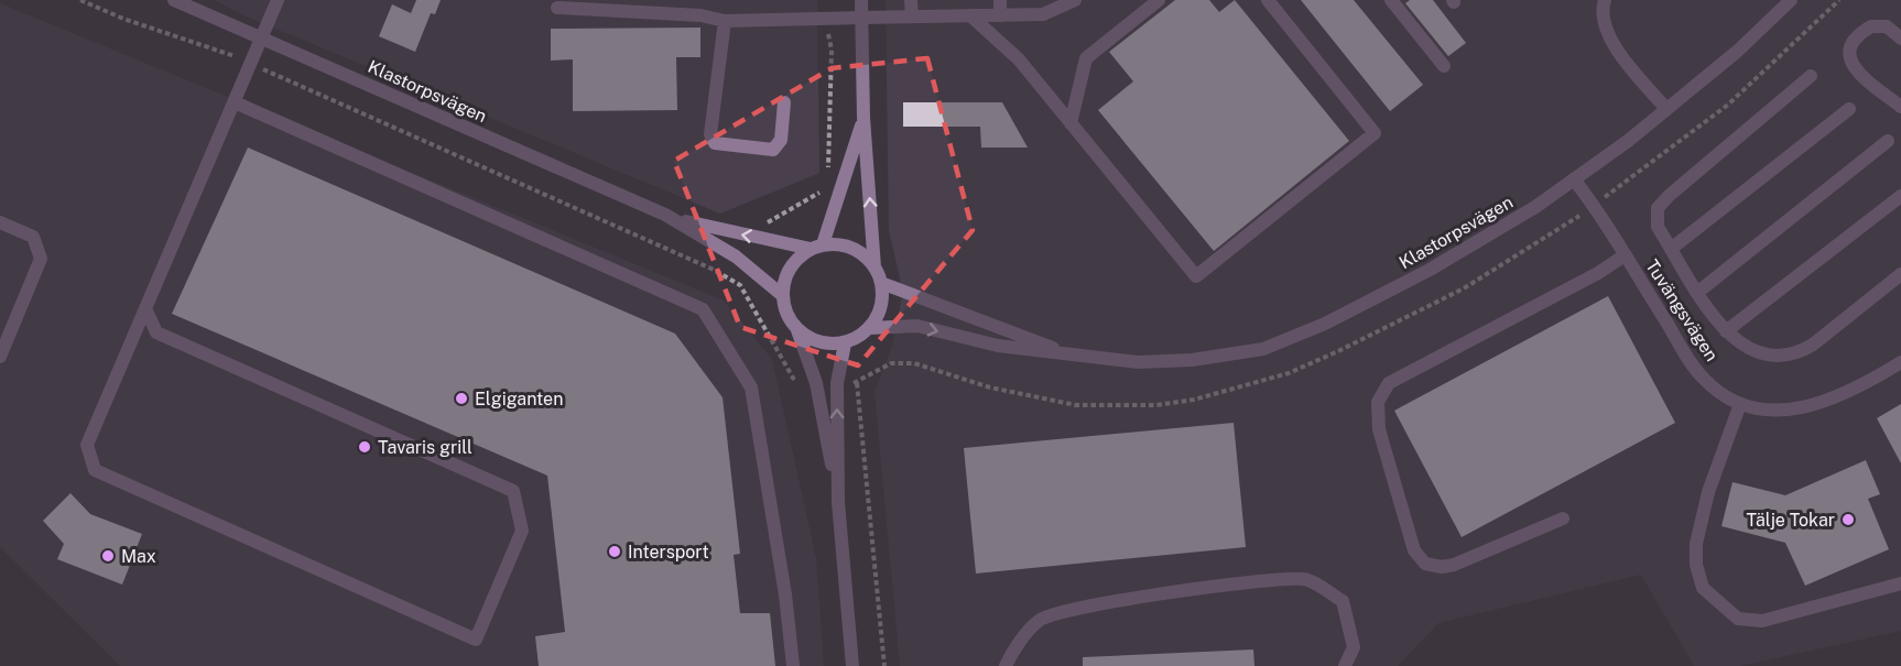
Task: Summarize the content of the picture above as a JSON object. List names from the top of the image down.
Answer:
{
  "streets": {
    "street": ["Klastorpsvägen", "Tuvängsvägen"]
  },
  "crossings": [
    ["Klastorpsvägen", "Tuvängsvägen"]
  ],
  "places": [
    "Elgiganten",
    "Tavaris grill",
    "Tälje Tokar",
    "Intersport",
    "Max"
  ]
}
